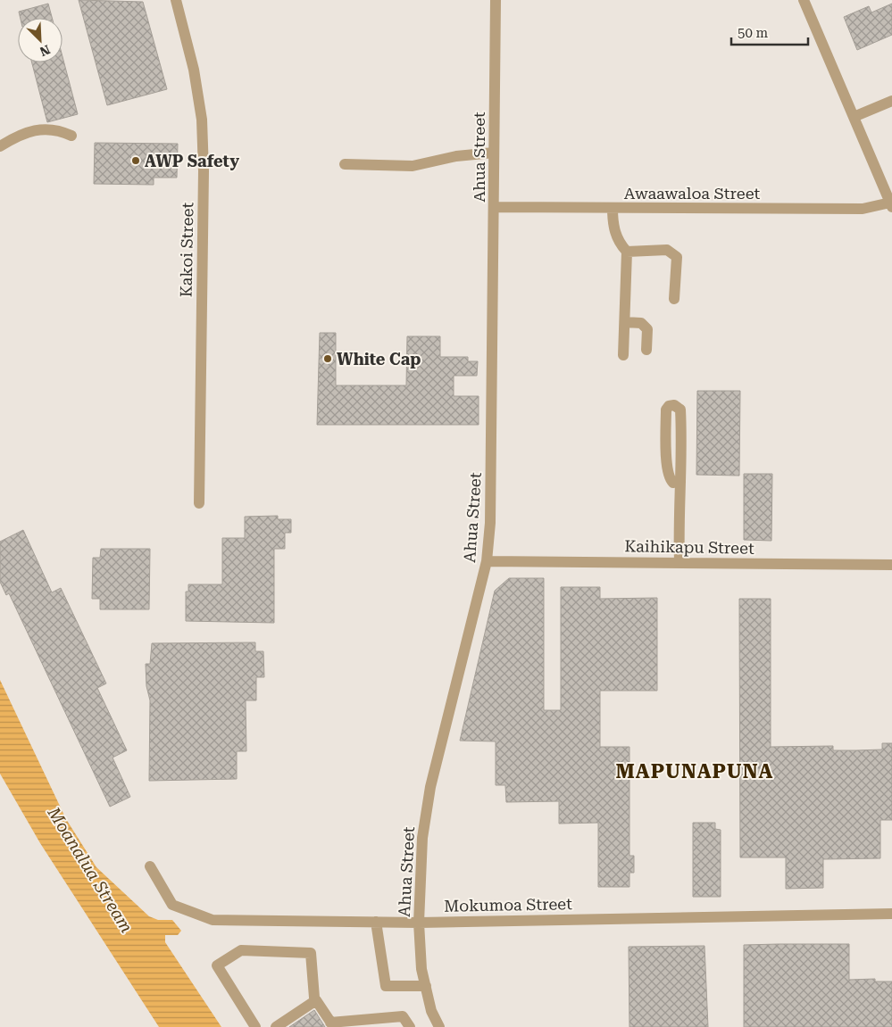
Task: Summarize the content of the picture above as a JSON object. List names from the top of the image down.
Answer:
{
  "streets": {
    "street": [
      "Ahua Street",
      "Awaawaloa Street",
      "Kakoi Street",
      "Kaihikapu Street",
      "Mokumoa Street"
    ]
  },
  "crossings": [
    ["Ahua Street", "Awaawaloa Street"],
    ["Ahua Street", "Kaihikapu Street"],
    ["Ahua Street", "Mokumoa Street"]
  ],
  "districts": ["MAPUNAPUNA"],
  "water": ["Moanalua Stream"],
  "places": ["AWP Safety", "White Cap"],
  "scale_bar": "50 m",
  "north": "bottom right"
}
